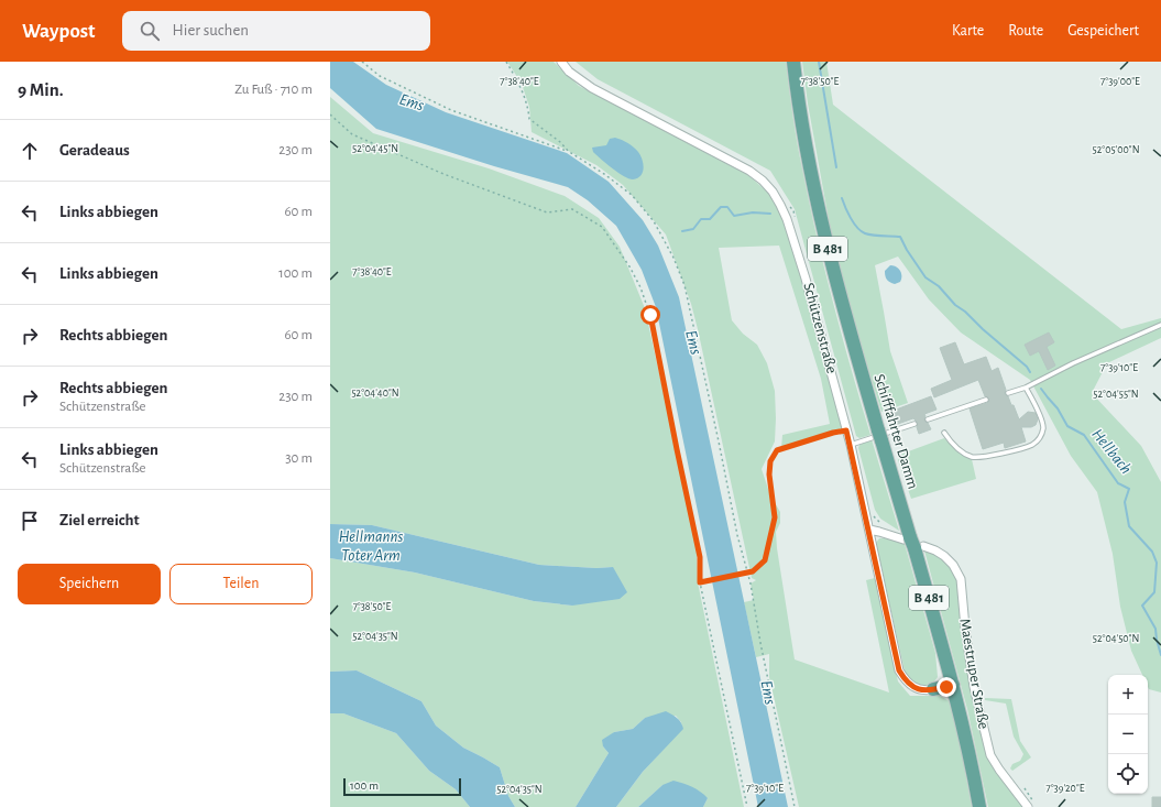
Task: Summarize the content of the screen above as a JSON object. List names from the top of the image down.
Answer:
{
  "streets": {
    "main road": ["B 481", "Schifffahrter Damm"],
    "street": ["Schützenstraße", "Maestruper Straße"]
  },
  "crossings": [
    ["Schützenstraße", "Maestruper Straße"],
    ["Schifffahrter Damm", "Maestruper Straße"]
  ],
  "water": ["Ems", "Hellbach", "Hellmanns Toter Arm"],
  "scale_bar": "100 m",
  "page": {
    "header": "Waypost",
    "search": "Hier suchen",
    "nav": ["Karte", "Route", "Gespeichert"],
    "heading": ["9 Min.", "Zu Fuß · 710 m"],
    "list": [
      ["Geradeaus", "230 m"],
      ["Links abbiegen", "60 m"],
      ["Links abbiegen", "100 m"],
      ["Rechts abbiegen", "60 m"],
      ["Rechts abbiegen", "Schützenstraße", "230 m"],
      ["Links abbiegen", "Schützenstraße", "30 m"],
      "Ziel erreicht"
    ],
    "buttons": ["Speichern", "Teilen"],
    "map_buttons": ["+", "−"],
    "scale": "100 m"
  },
  "coordinates": [
    "7°38'40\"E",
    "7°38'50\"E",
    "7°39'00\"E",
    "52°04'45\"N",
    "52°05'00\"N",
    "7°39'10\"E",
    "52°04'40\"N",
    "52°04'55\"N",
    "52°04'35\"N",
    "52°04'50\"N",
    "7°39'20\"E"
  ]
}
